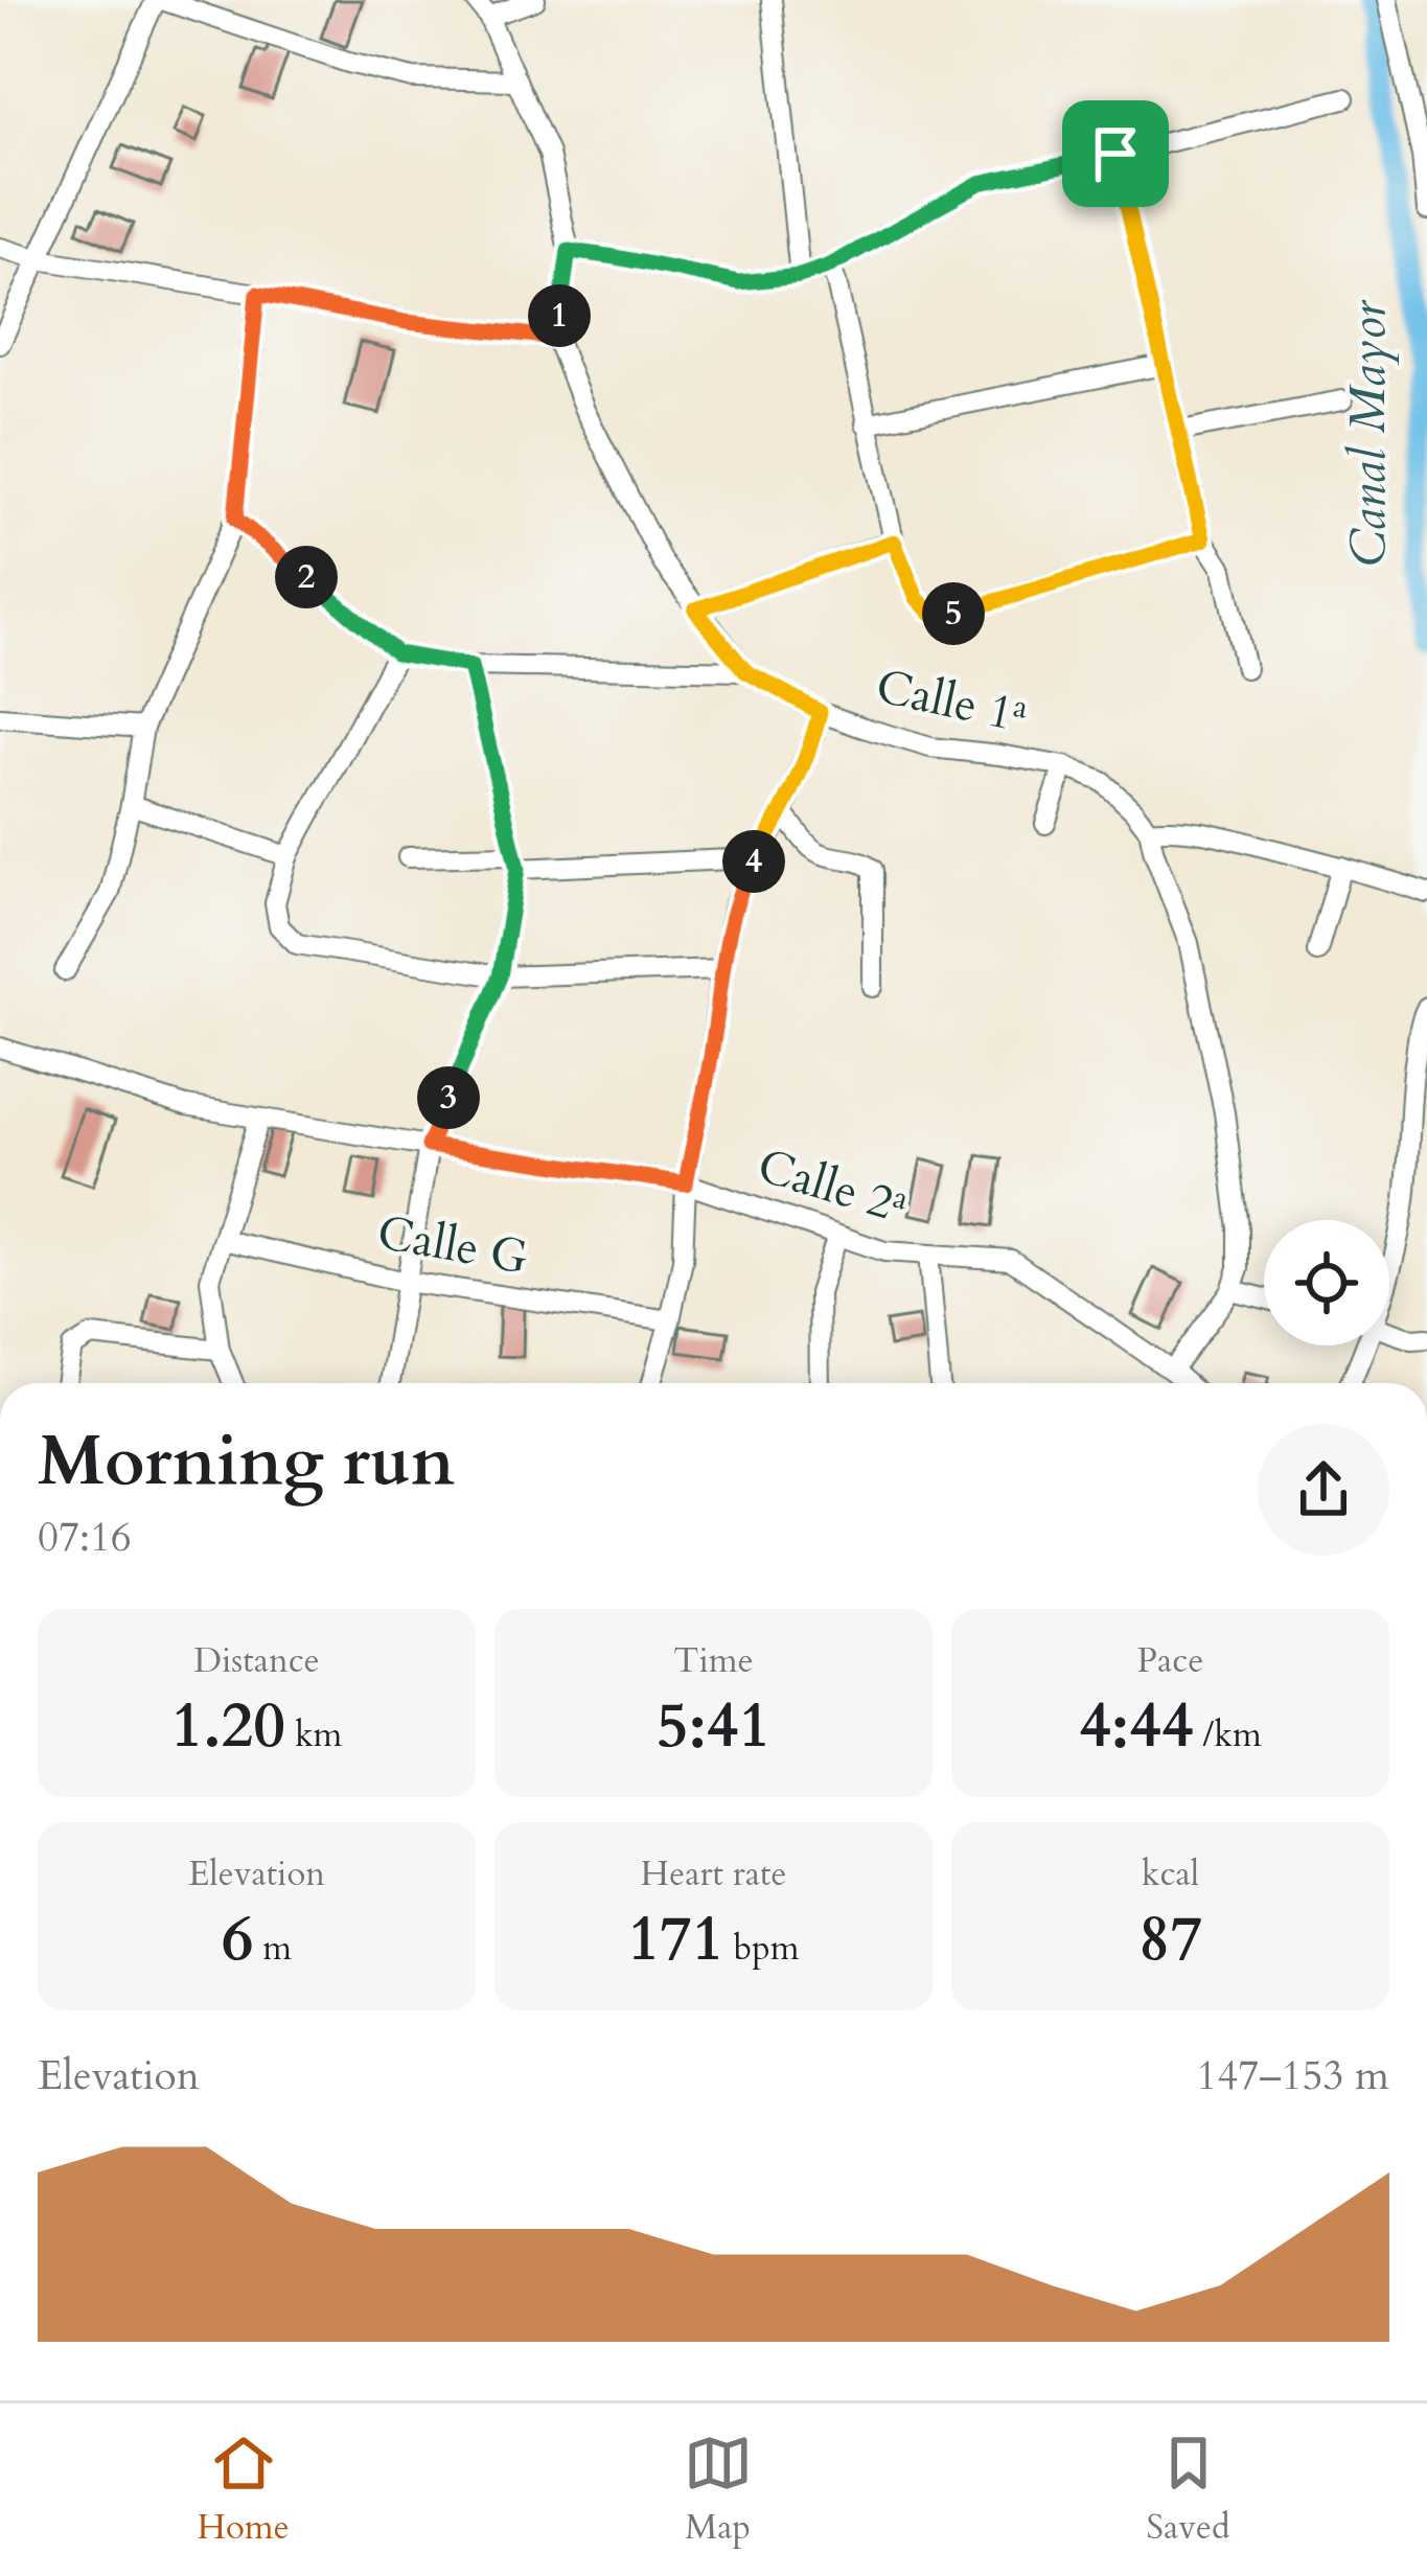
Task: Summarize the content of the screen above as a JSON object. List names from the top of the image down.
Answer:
{
  "streets": {
    "street": ["Calle 1ª", "Calle 2ª", "Calle G"]
  },
  "crossings": [
    ["Calle 1ª", "Calle 2ª"]
  ],
  "water": ["Canal Mayor"],
  "page": {
    "pins": [
      "1",
      "2",
      "5",
      "4",
      "3"
    ],
    "heading": ["Morning run", "07:16"],
    "stats": [
      ["Distance", "1.20 km"],
      ["Time", "5:41"],
      ["Pace", "4:44 /km"],
      ["Elevation", "6 m"],
      ["Heart rate", "171 bpm"],
      ["kcal", "87"]
    ],
    "chart": ["Elevation", "147–153 m"],
    "tabs": ["Home", "Map", "Saved"]
  }
}
